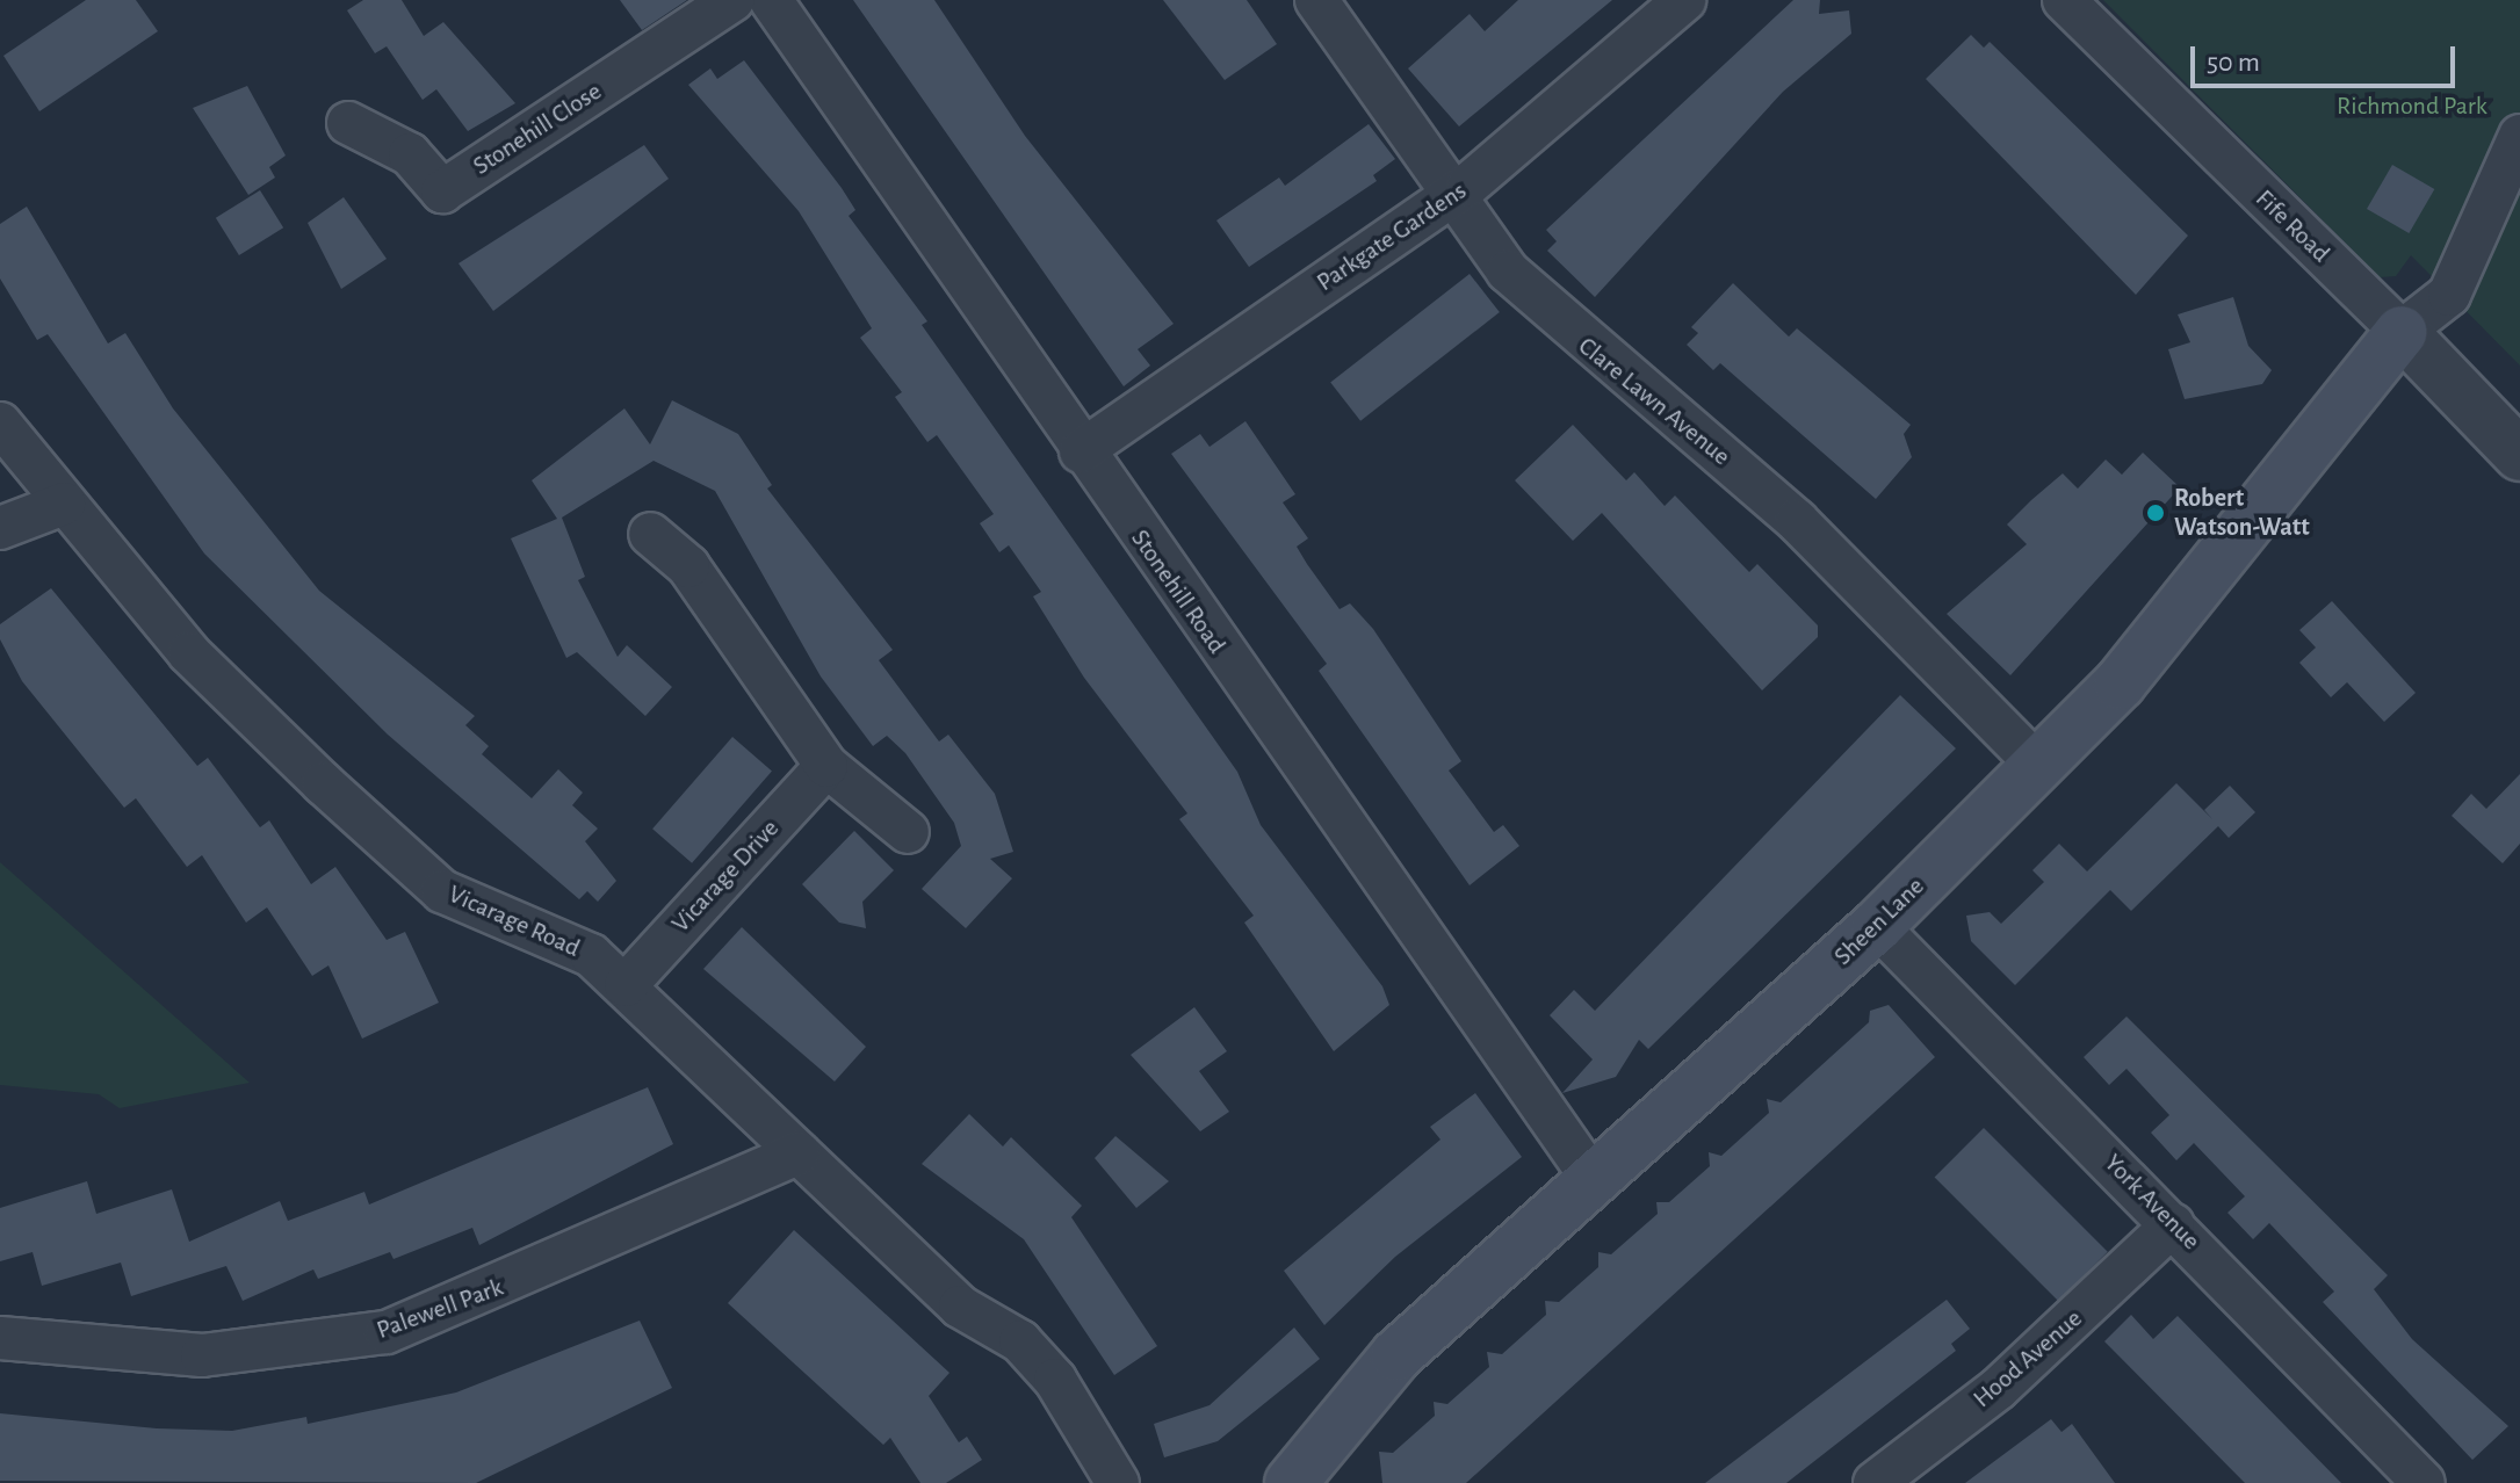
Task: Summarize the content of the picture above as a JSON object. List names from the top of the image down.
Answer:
{
  "streets": {
    "main road": ["Sheen Lane"],
    "street": [
      "Stonehill Close",
      "Fife Road",
      "Parkgate Gardens",
      "Clare Lawn Avenue",
      "Stonehill Road",
      "Vicarage Drive",
      "Vicarage Road",
      "York Avenue",
      "Palewell Park",
      "Hood Avenue"
    ]
  },
  "crossings": [
    ["Fife Road", "Sheen Lane"],
    ["Parkgate Gardens", "Clare Lawn Avenue"],
    ["Parkgate Gardens", "Stonehill Road"],
    ["Clare Lawn Avenue", "Sheen Lane"],
    ["Stonehill Road", "Sheen Lane"],
    ["Vicarage Drive", "Vicarage Road"],
    ["Vicarage Road", "Palewell Park"],
    ["Sheen Lane", "York Avenue"],
    ["York Avenue", "Hood Avenue"]
  ],
  "parks": ["Richmond Park"],
  "places": ["Robert Watson-Watt"],
  "scale_bar": "50 m"
}
